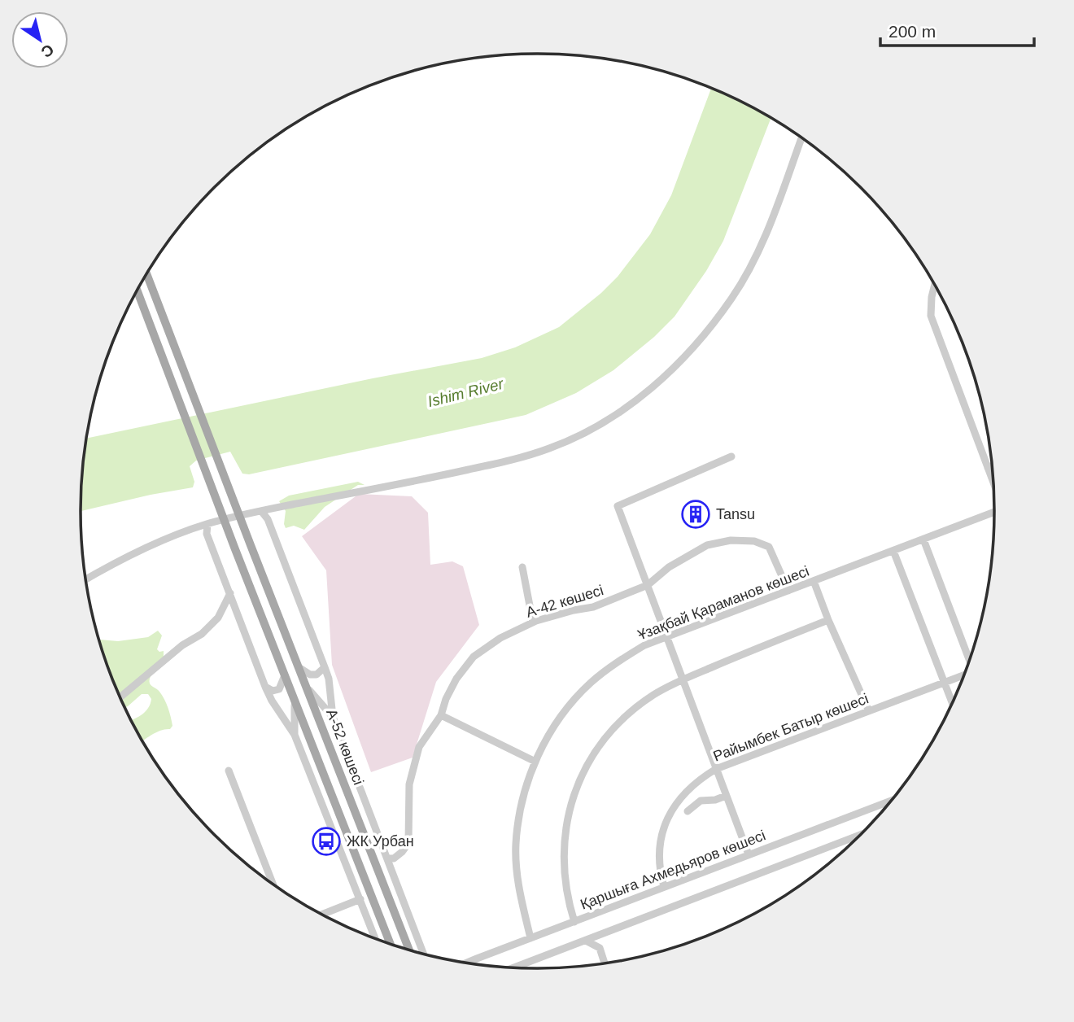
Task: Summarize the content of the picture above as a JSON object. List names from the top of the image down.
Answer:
{
  "streets": {
    "main road": ["А-52 көшесі"],
    "street": [
      "А-42 көшесі",
      "Ұзақбай Қараманов көшесі",
      "Райымбек Батыр көшесі",
      "Қаршыға Ахмедьяров көшесі"
    ]
  },
  "crossings": [
    ["А-42 көшесі", "Ұзақбай Қараманов көшесі"],
    ["Ұзақбай Қараманов көшесі", "Қаршыға Ахмедьяров көшесі"],
    ["Райымбек Батыр көшесі", "Қаршыға Ахмедьяров көшесі"]
  ],
  "water": ["Ishim River"],
  "places": {
    "building": ["Tansu"],
    "bus stop": ["ЖК Урбан"]
  },
  "scale_bar": "200 m",
  "north": "bottom right"
}
